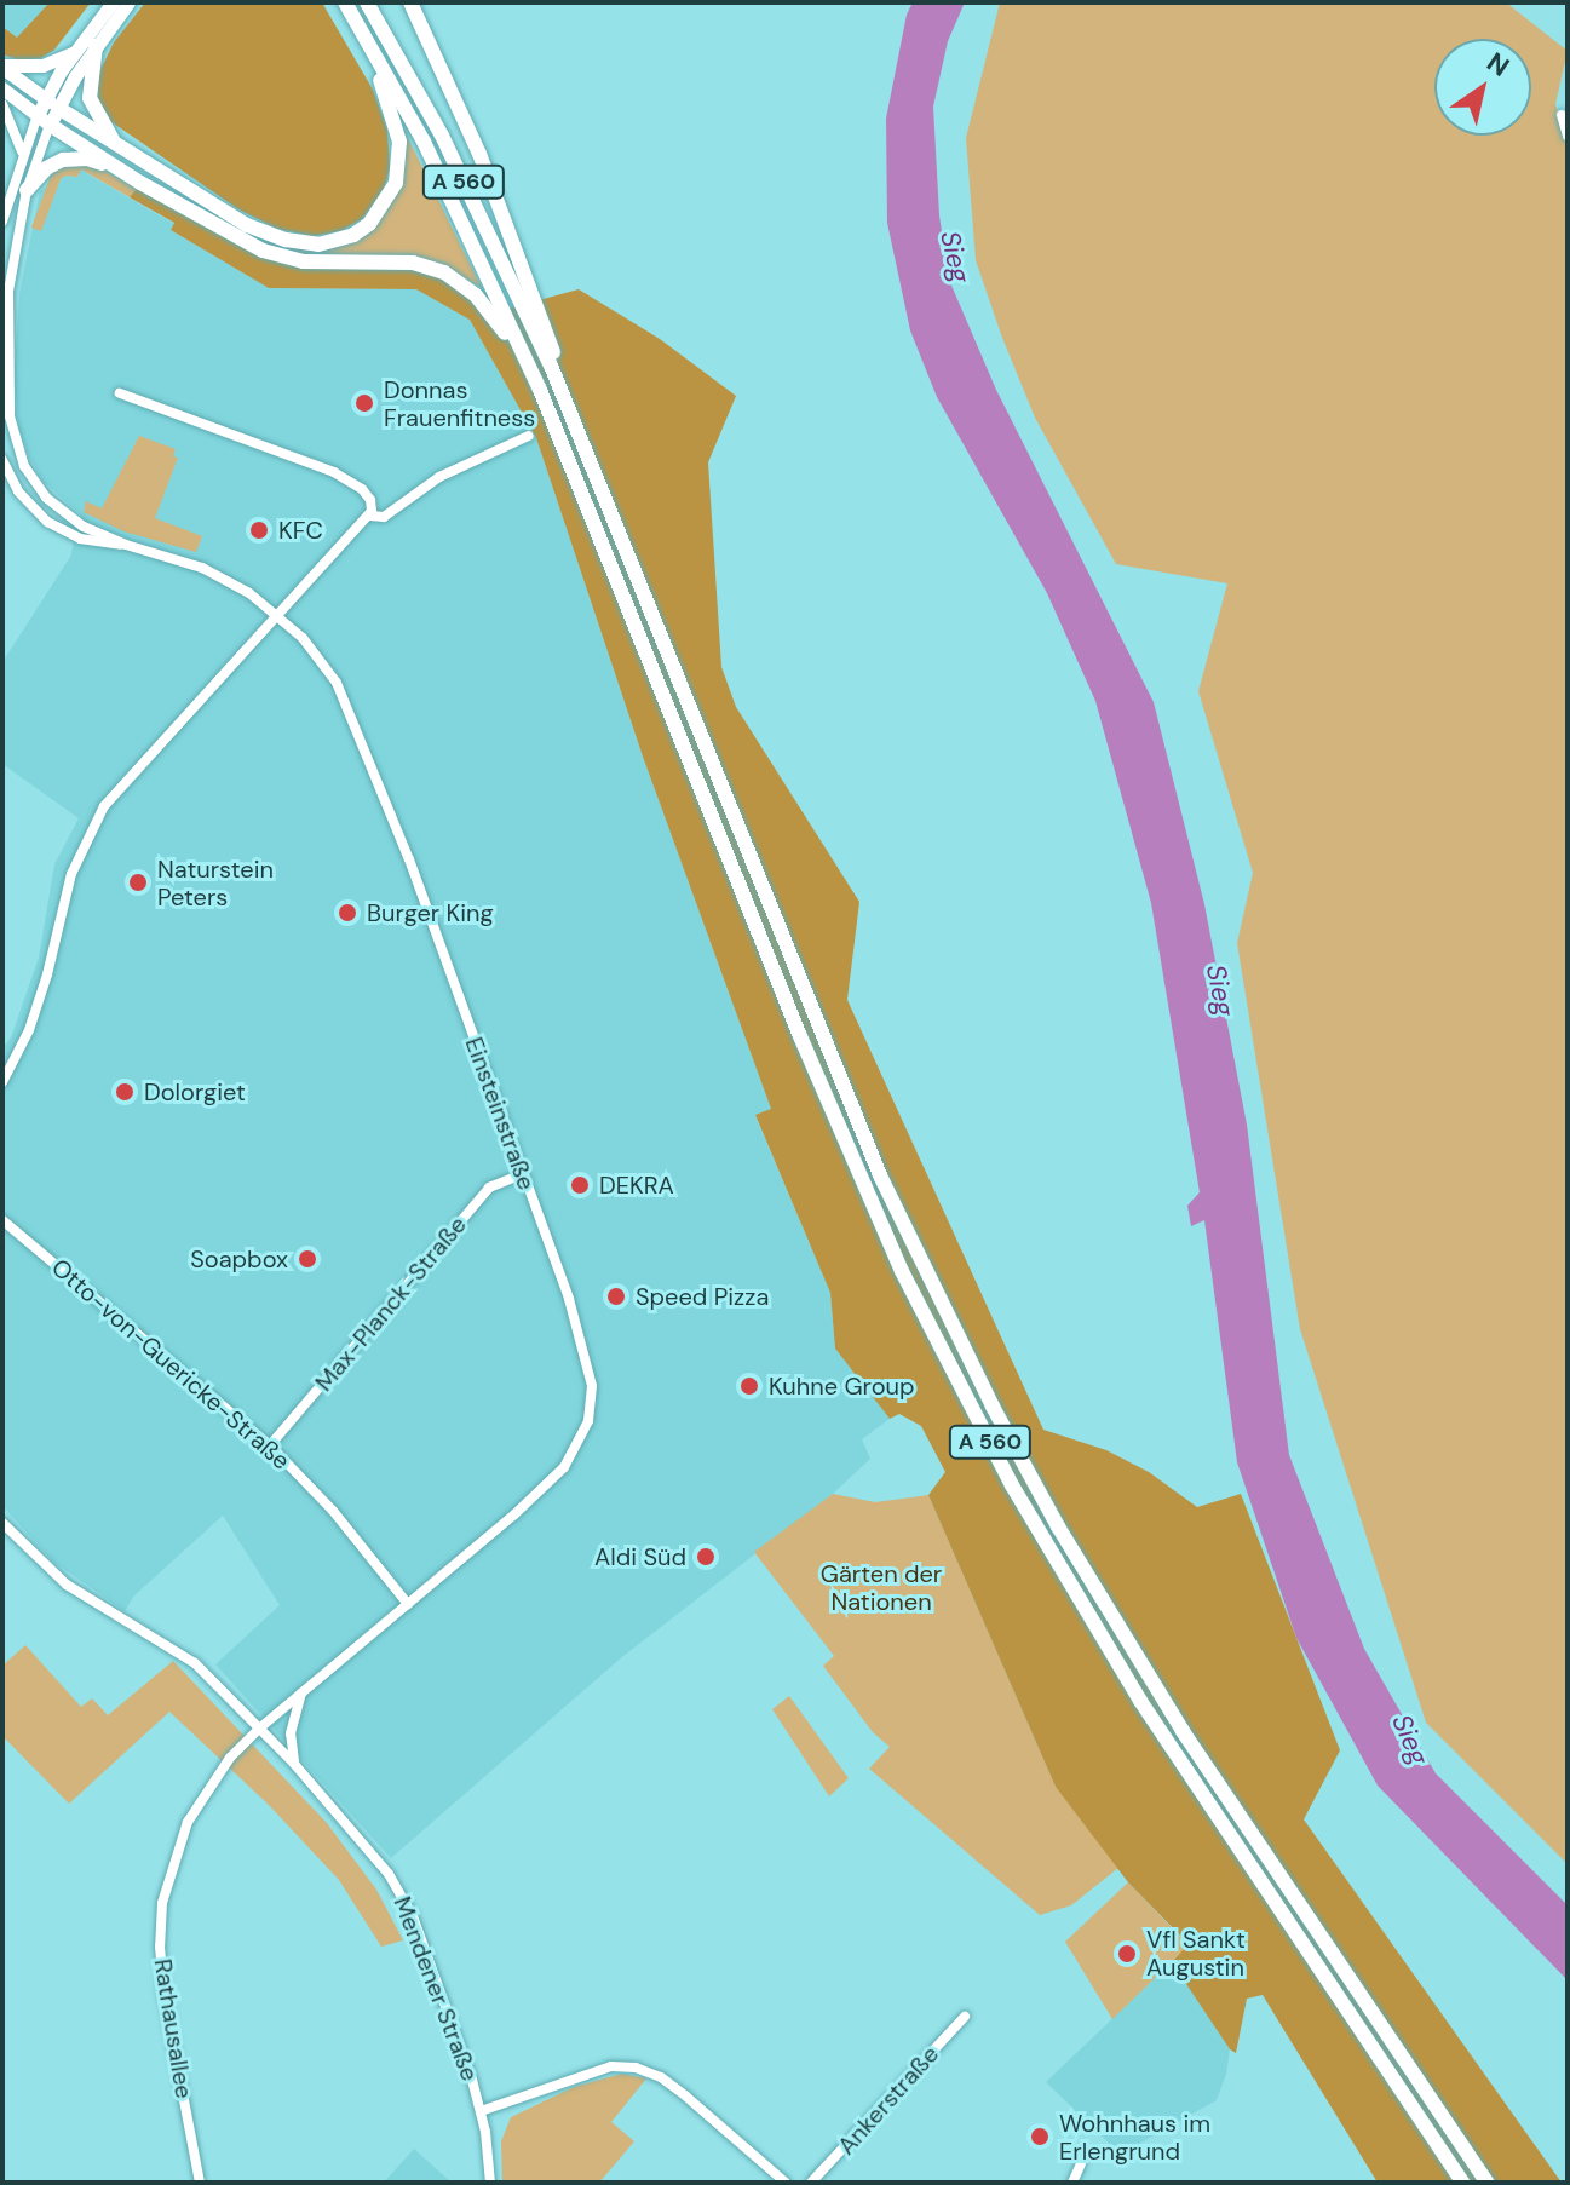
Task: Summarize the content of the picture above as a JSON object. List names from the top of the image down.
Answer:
{
  "streets": {
    "highway": ["A 560"],
    "street": [
      "Einsteinstraße",
      "Max-Planck-Straße",
      "Otto-von-Guericke-Straße",
      "Mendener Straße",
      "Rathausallee",
      "Ankerstraße"
    ]
  },
  "crossings": [
    ["Einsteinstraße", "Max-Planck-Straße"],
    ["Einsteinstraße", "Otto-von-Guericke-Straße"],
    ["Einsteinstraße", "Mendener Straße"],
    ["Einsteinstraße", "Rathausallee"],
    ["Max-Planck-Straße", "Otto-von-Guericke-Straße"],
    ["Mendener Straße", "Rathausallee"]
  ],
  "water": ["Sieg"],
  "parks": ["Gärten der Nationen"],
  "places": [
    "Donnas Frauenfitness",
    "KFC",
    "Naturstein Peters",
    "Burger King",
    "Dolorgiet",
    "DEKRA",
    "Soapbox",
    "Speed Pizza",
    "Kuhne Group",
    "Aldi Süd",
    "Vfl Sankt Augustin",
    "Wohnhaus im Erlengrund"
  ],
  "north": "top right"
}
